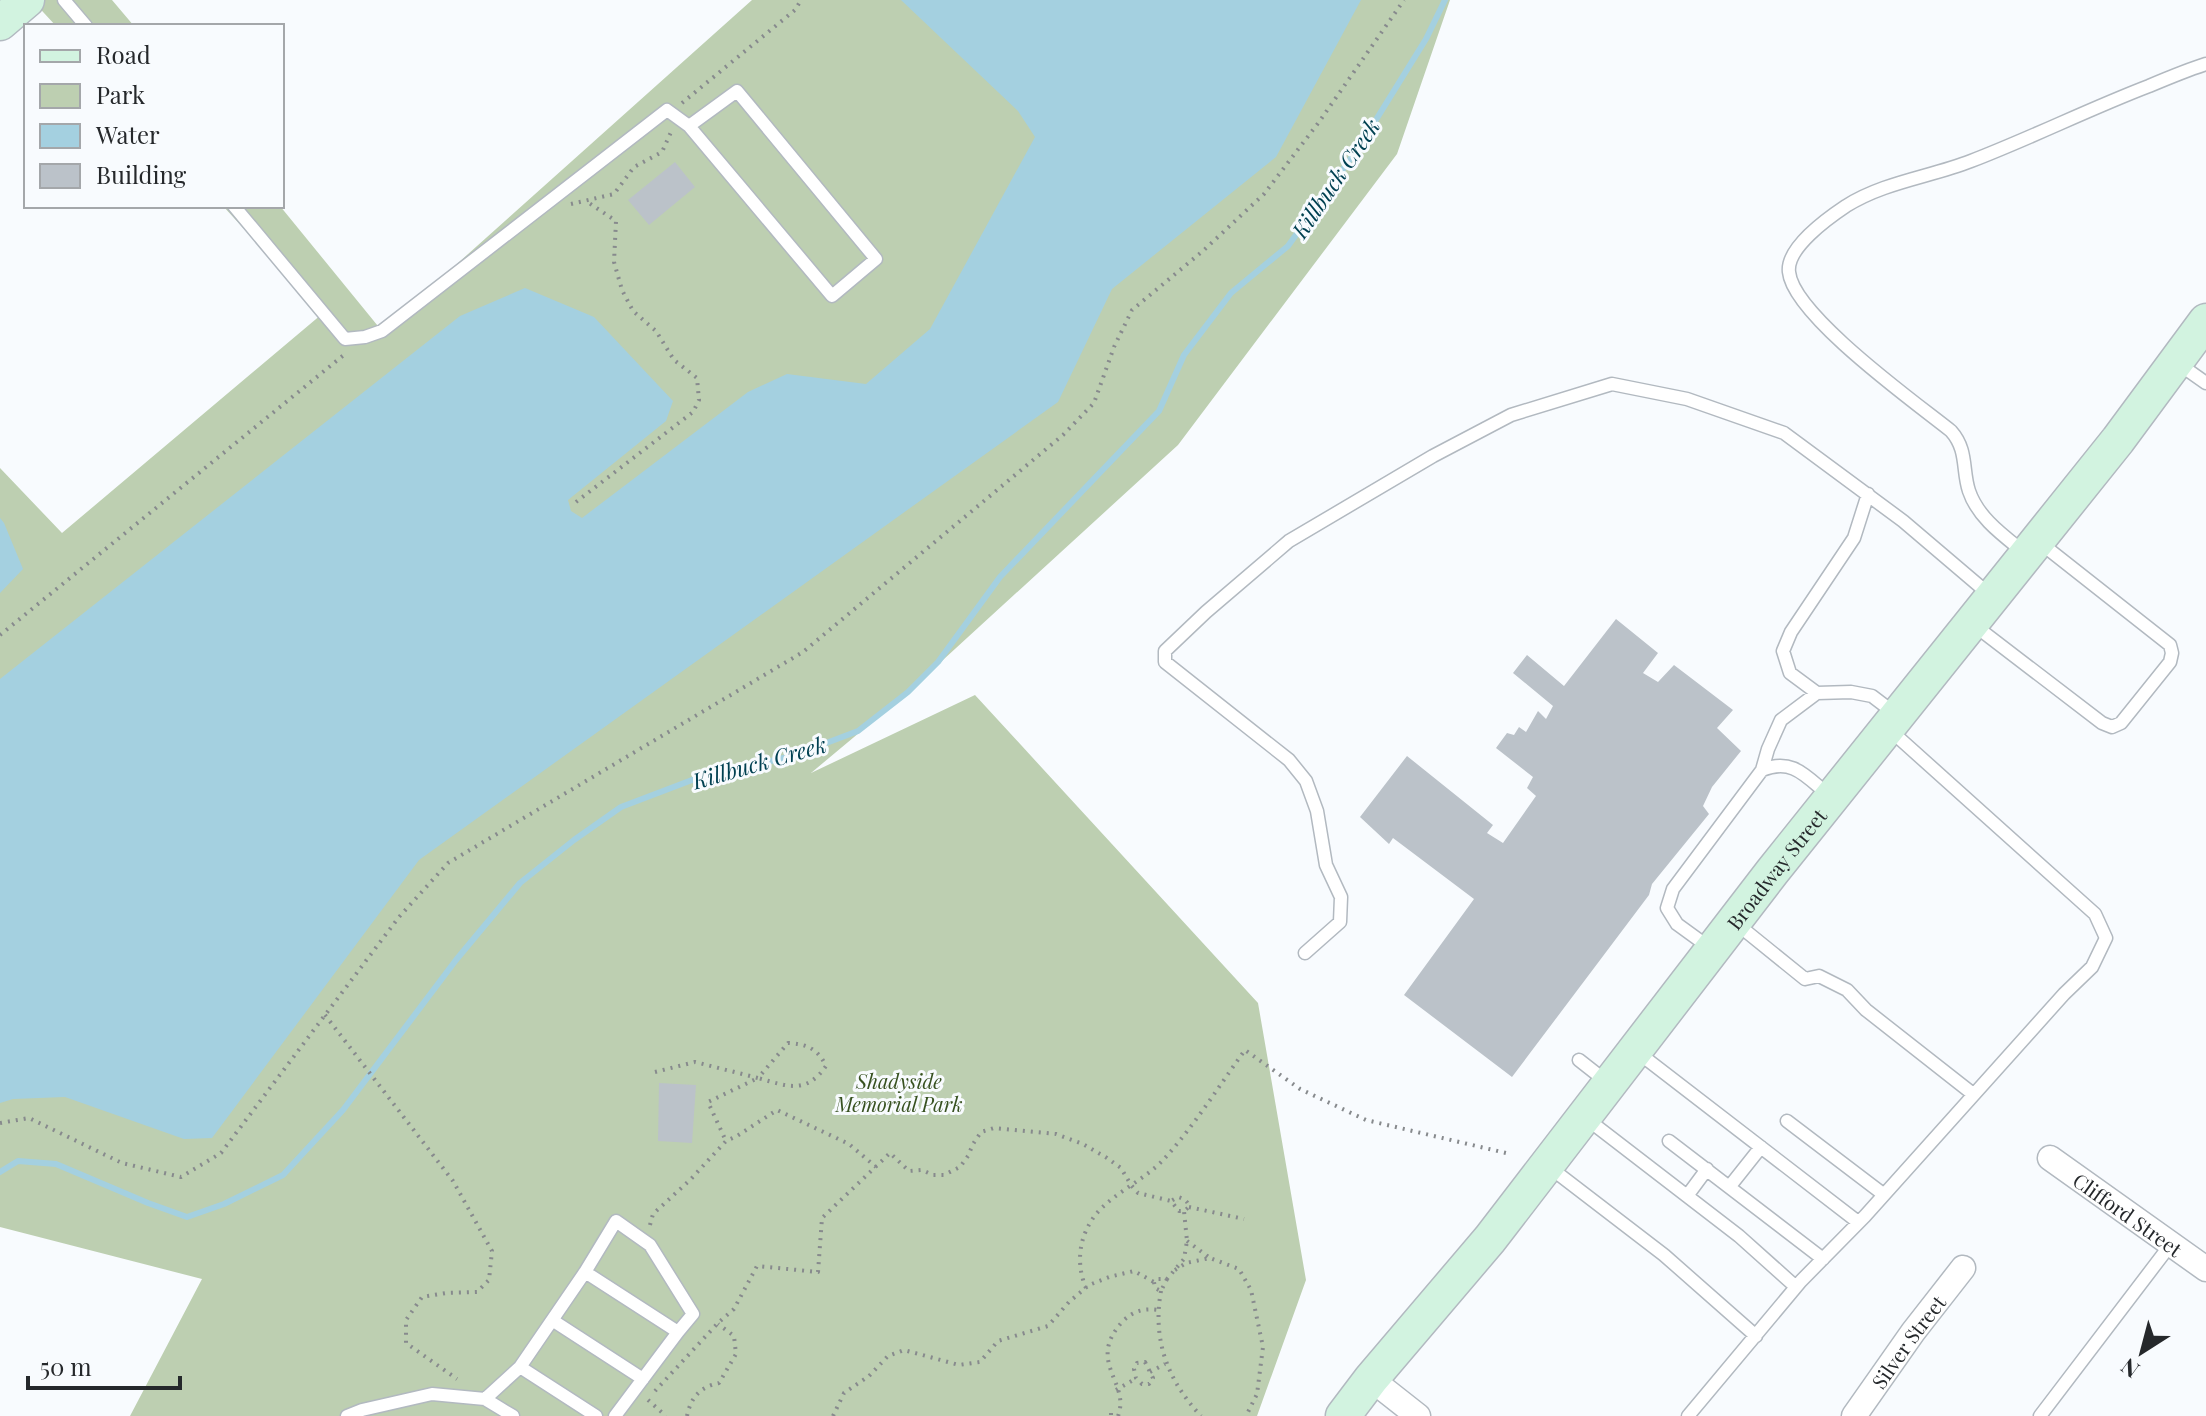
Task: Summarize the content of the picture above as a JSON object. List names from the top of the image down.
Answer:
{
  "streets": {
    "main road": ["Broadway Street"],
    "street": ["Clifford Street", "Silver Street"]
  },
  "water": ["Killbuck Creek"],
  "parks": ["Shadyside Memorial Park"],
  "legend": [
    "Road",
    "Park",
    "Water",
    "Building"
  ],
  "scale_bar": "50 m",
  "north": "bottom left"
}
